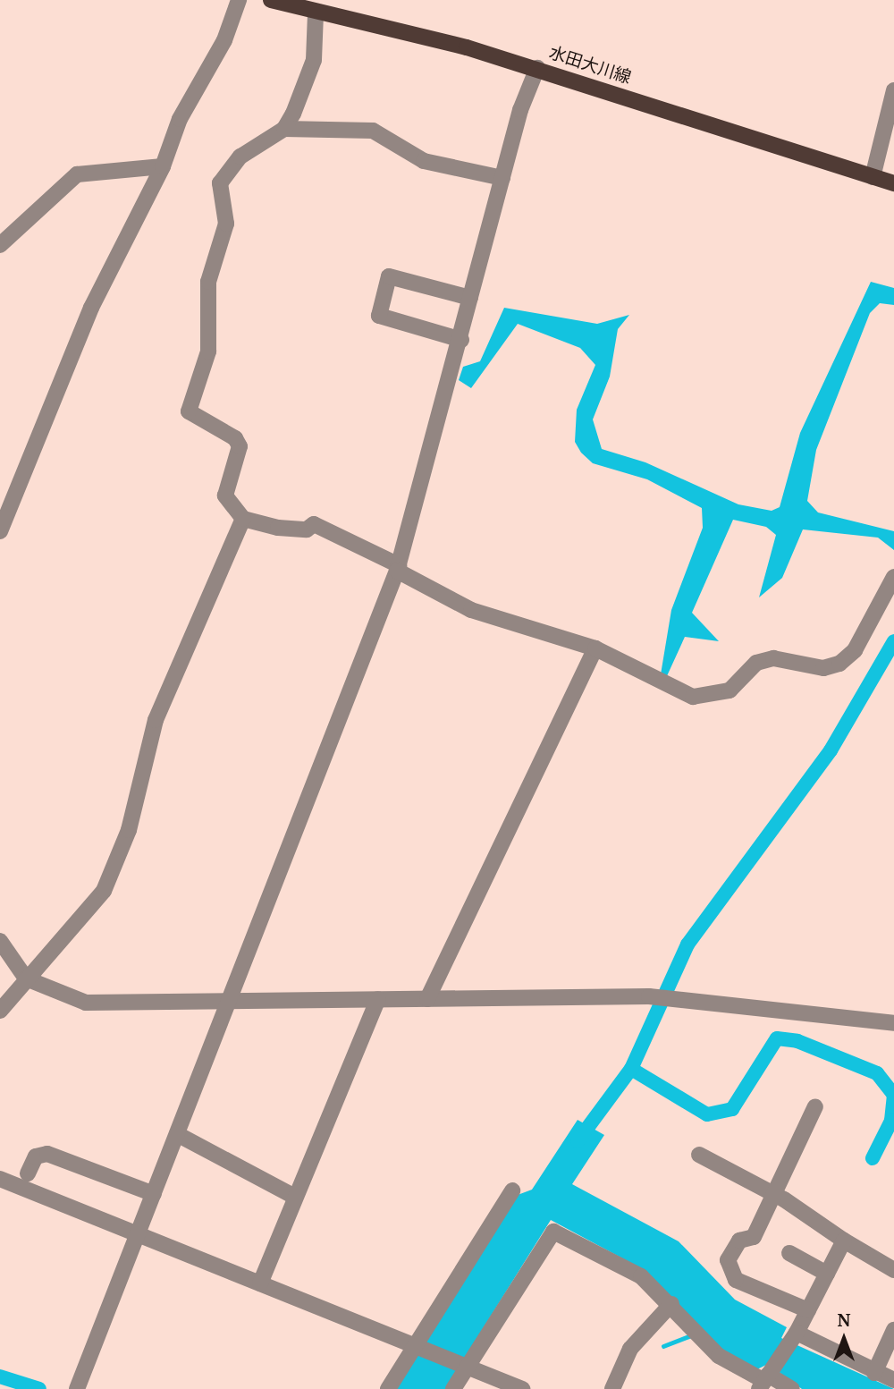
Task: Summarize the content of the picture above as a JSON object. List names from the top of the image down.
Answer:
{
  "streets": {
    "main road": ["水田大川線"]
  },
  "north": "top"
}
